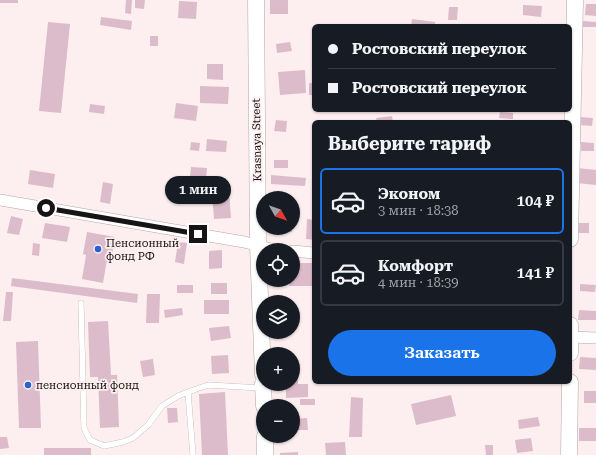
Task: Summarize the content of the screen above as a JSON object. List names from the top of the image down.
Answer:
{
  "streets": {
    "street": ["Krasnaya Street"]
  },
  "places": ["Пенсионный фонд РФ", "пенсионный фонд"],
  "north": "bottom right",
  "page": {
    "banner": ["Ростовский переулок", "Ростовский переулок"],
    "heading": "Выберите тариф",
    "list": [
      {
        "name": "Эконом",
        "note": "3 мин · 18:38",
        "value": "104 ₽"
      },
      {
        "name": "Комфорт",
        "note": "4 мин · 18:39",
        "value": "141 ₽"
      }
    ],
    "bubble": "1 мин",
    "map_buttons": ["+", "−"],
    "buttons": "Заказать"
  }
}
